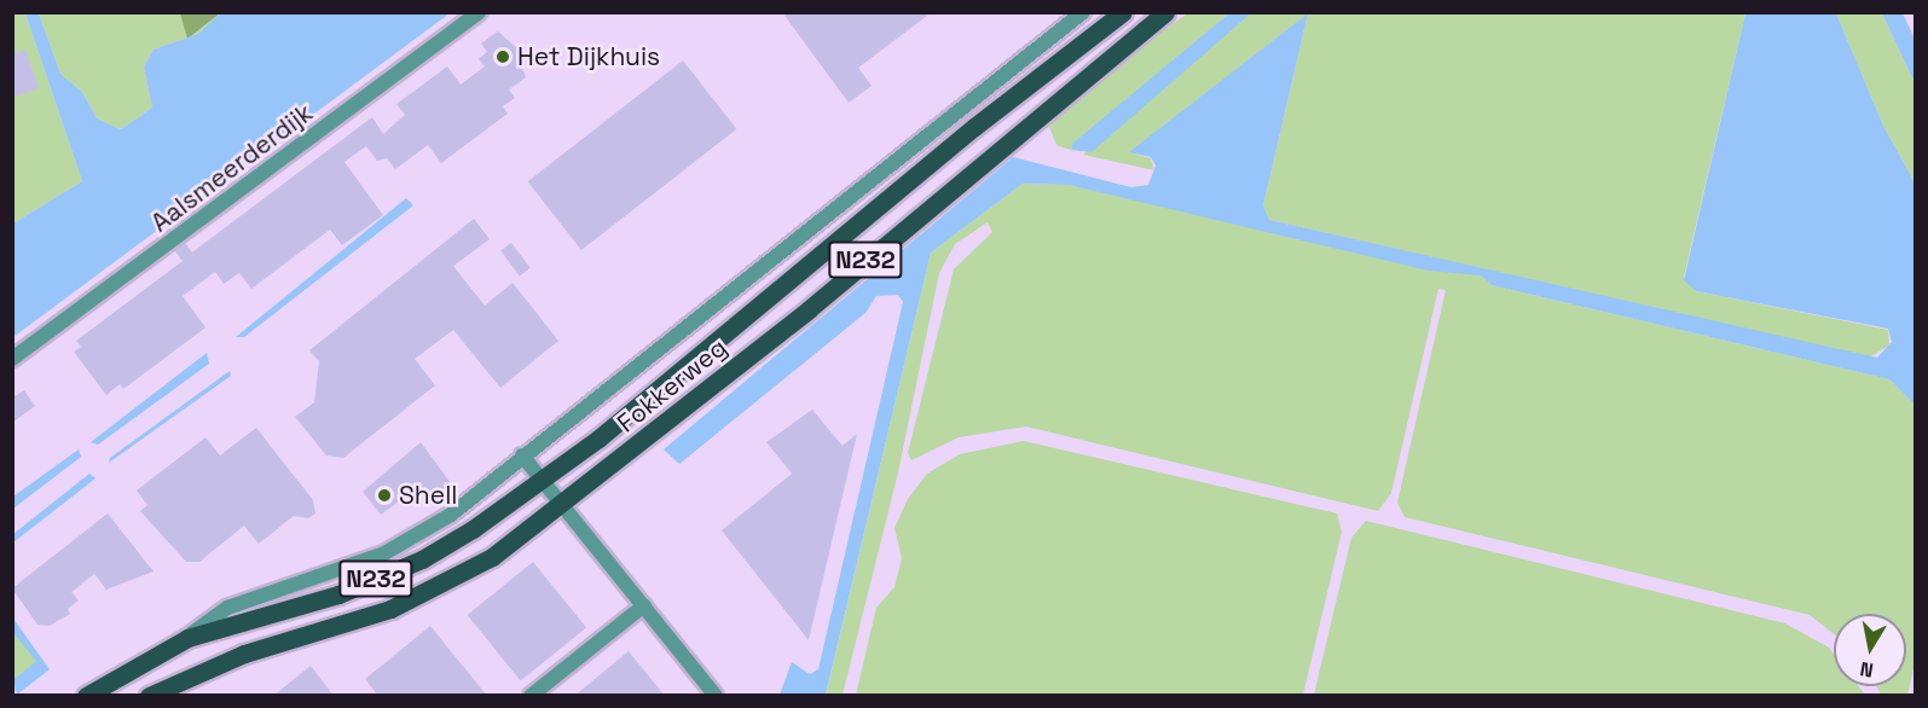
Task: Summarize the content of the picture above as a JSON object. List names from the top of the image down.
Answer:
{
  "streets": {
    "main road": ["N232", "Fokkerweg"],
    "street": ["Aalsmeerderdijk"]
  },
  "places": ["Het Dijkhuis", "Shell"],
  "north": "bottom"
}
